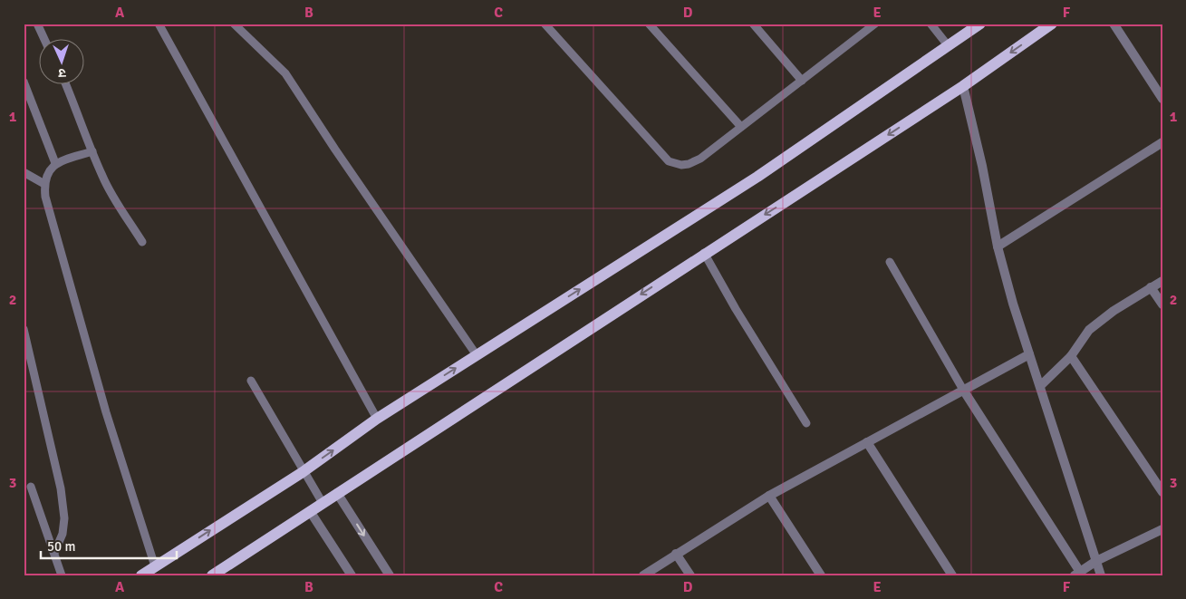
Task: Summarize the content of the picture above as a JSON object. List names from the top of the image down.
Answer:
{
  "scale_bar": "50 m",
  "north": "bottom",
  "grid": {
    "columns": [
      "A",
      "B",
      "C",
      "D",
      "E",
      "F"
    ],
    "rows": ["1", "2", "3"]
  }
}
